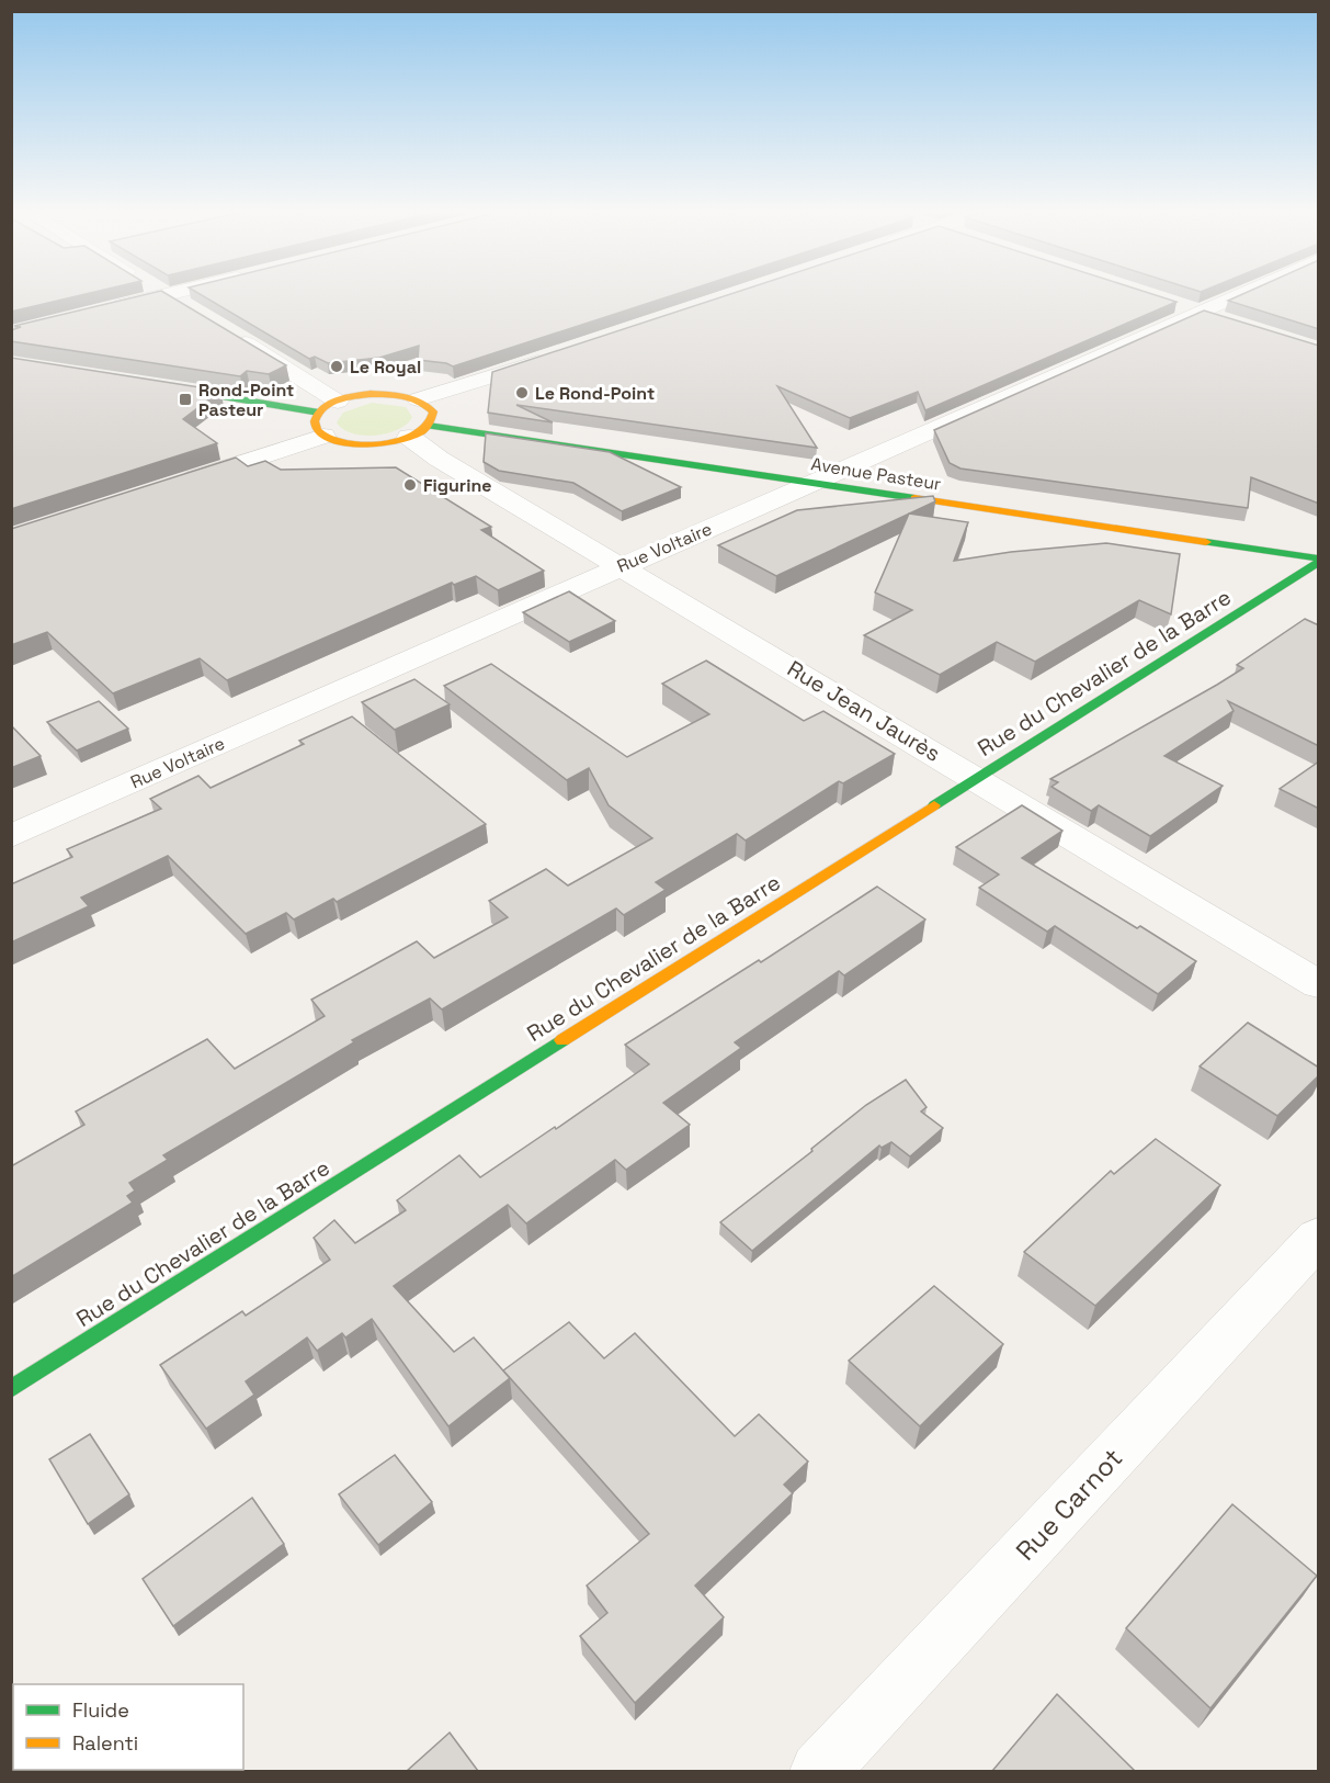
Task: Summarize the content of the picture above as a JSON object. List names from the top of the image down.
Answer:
{
  "streets": {
    "street": [
      "Avenue Pasteur",
      "Rue Voltaire",
      "Rue du Chevalier de la Barre",
      "Rue Jean Jaurès",
      "Rue Carnot"
    ]
  },
  "crossings": [
    ["Avenue Pasteur", "Rue Voltaire"],
    ["Avenue Pasteur", "Rue du Chevalier de la Barre"],
    ["Avenue Pasteur", "Rue Jean Jaurès"],
    ["Rue Voltaire", "Rue Jean Jaurès"],
    ["Rue du Chevalier de la Barre", "Rue Jean Jaurès"]
  ],
  "places": {
    "other": ["Le Royal", "Le Rond-Point", "Figurine"],
    "transit": ["Rond-Point Pasteur"]
  },
  "legend": ["Fluide", "Ralenti"]
}
